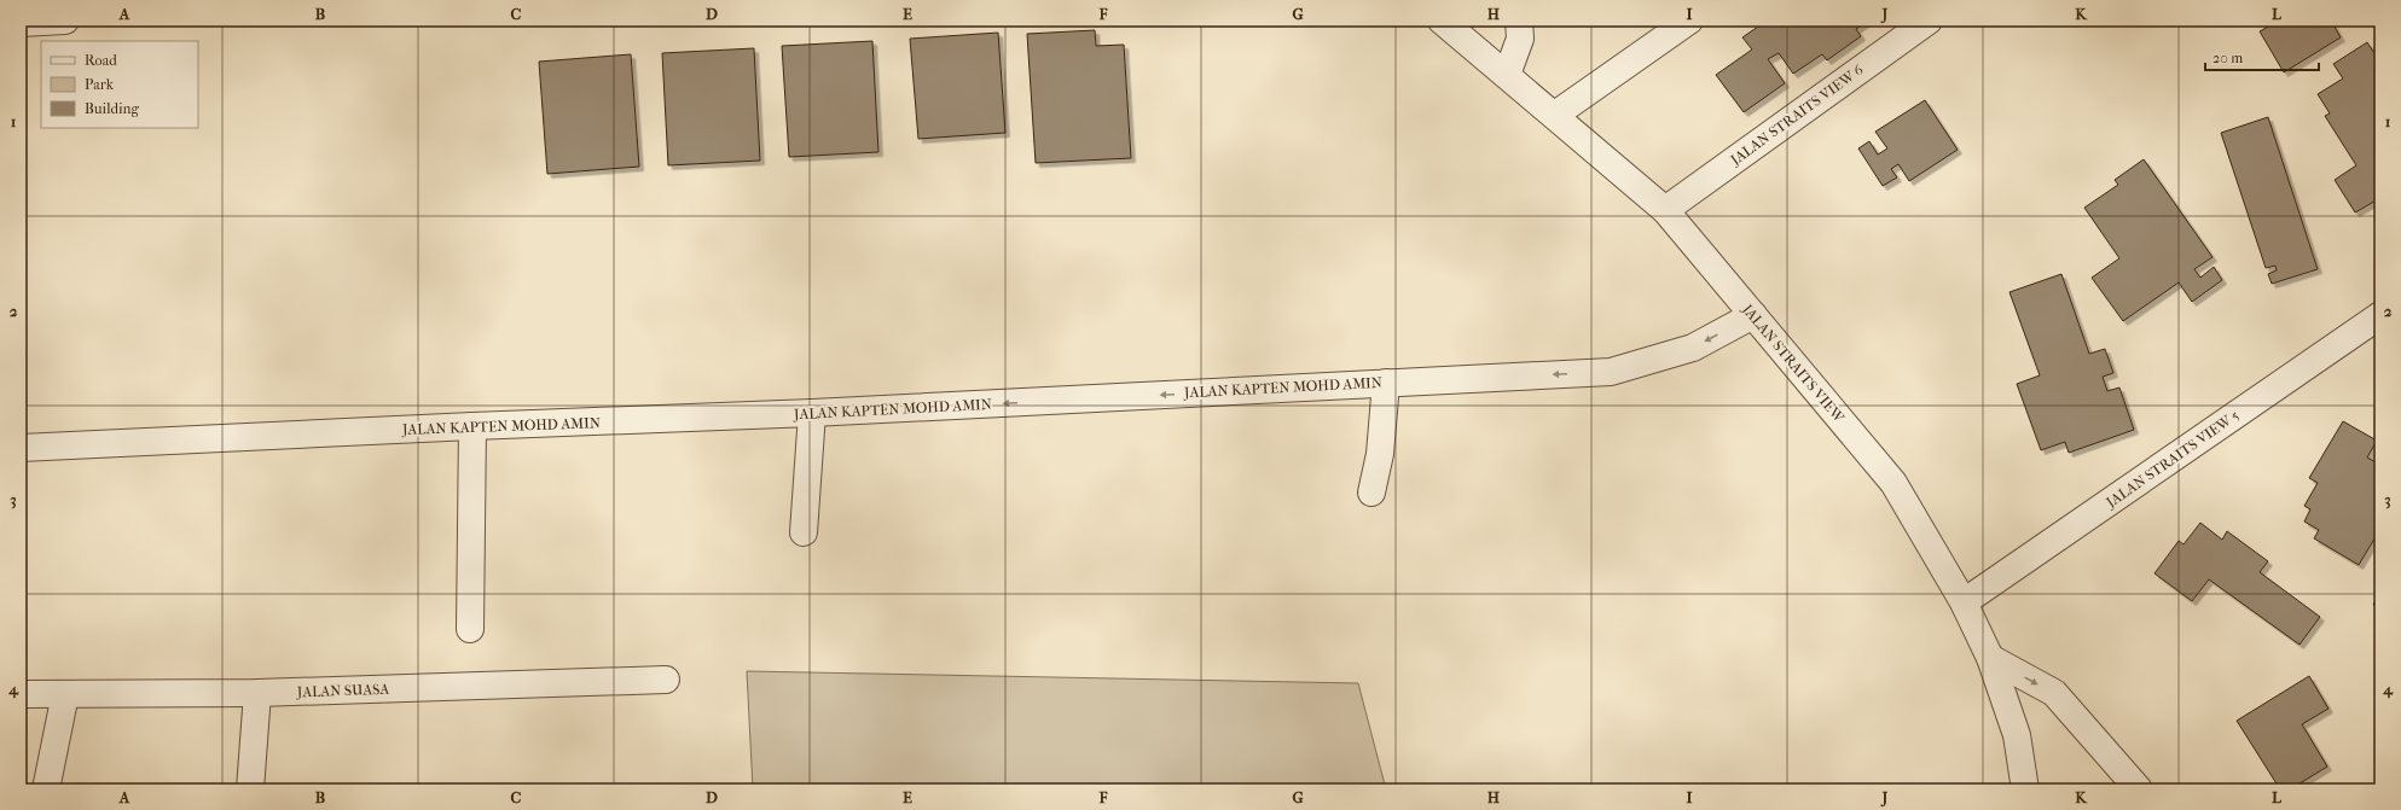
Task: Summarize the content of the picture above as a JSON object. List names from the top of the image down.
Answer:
{
  "streets": {
    "street": [
      "JALAN STRAITS VIEW 6",
      "JALAN STRAITS VIEW",
      "JALAN KAPTEN MOHD AMIN",
      "JALAN STRAITS VIEW 5",
      "JALAN SUASA"
    ]
  },
  "crossings": [
    ["JALAN STRAITS VIEW 6", "JALAN STRAITS VIEW"],
    ["JALAN STRAITS VIEW", "JALAN KAPTEN MOHD AMIN"],
    ["JALAN STRAITS VIEW", "JALAN STRAITS VIEW 5"]
  ],
  "one_way": ["JALAN KAPTEN MOHD AMIN"],
  "legend": ["Road", "Park", "Building"],
  "scale_bar": "20 m",
  "grid": {
    "columns": [
      "A",
      "B",
      "C",
      "D",
      "E",
      "F",
      "G",
      "H",
      "I",
      "J",
      "K",
      "L"
    ],
    "rows": [
      "1",
      "2",
      "3",
      "4"
    ]
  }
}
